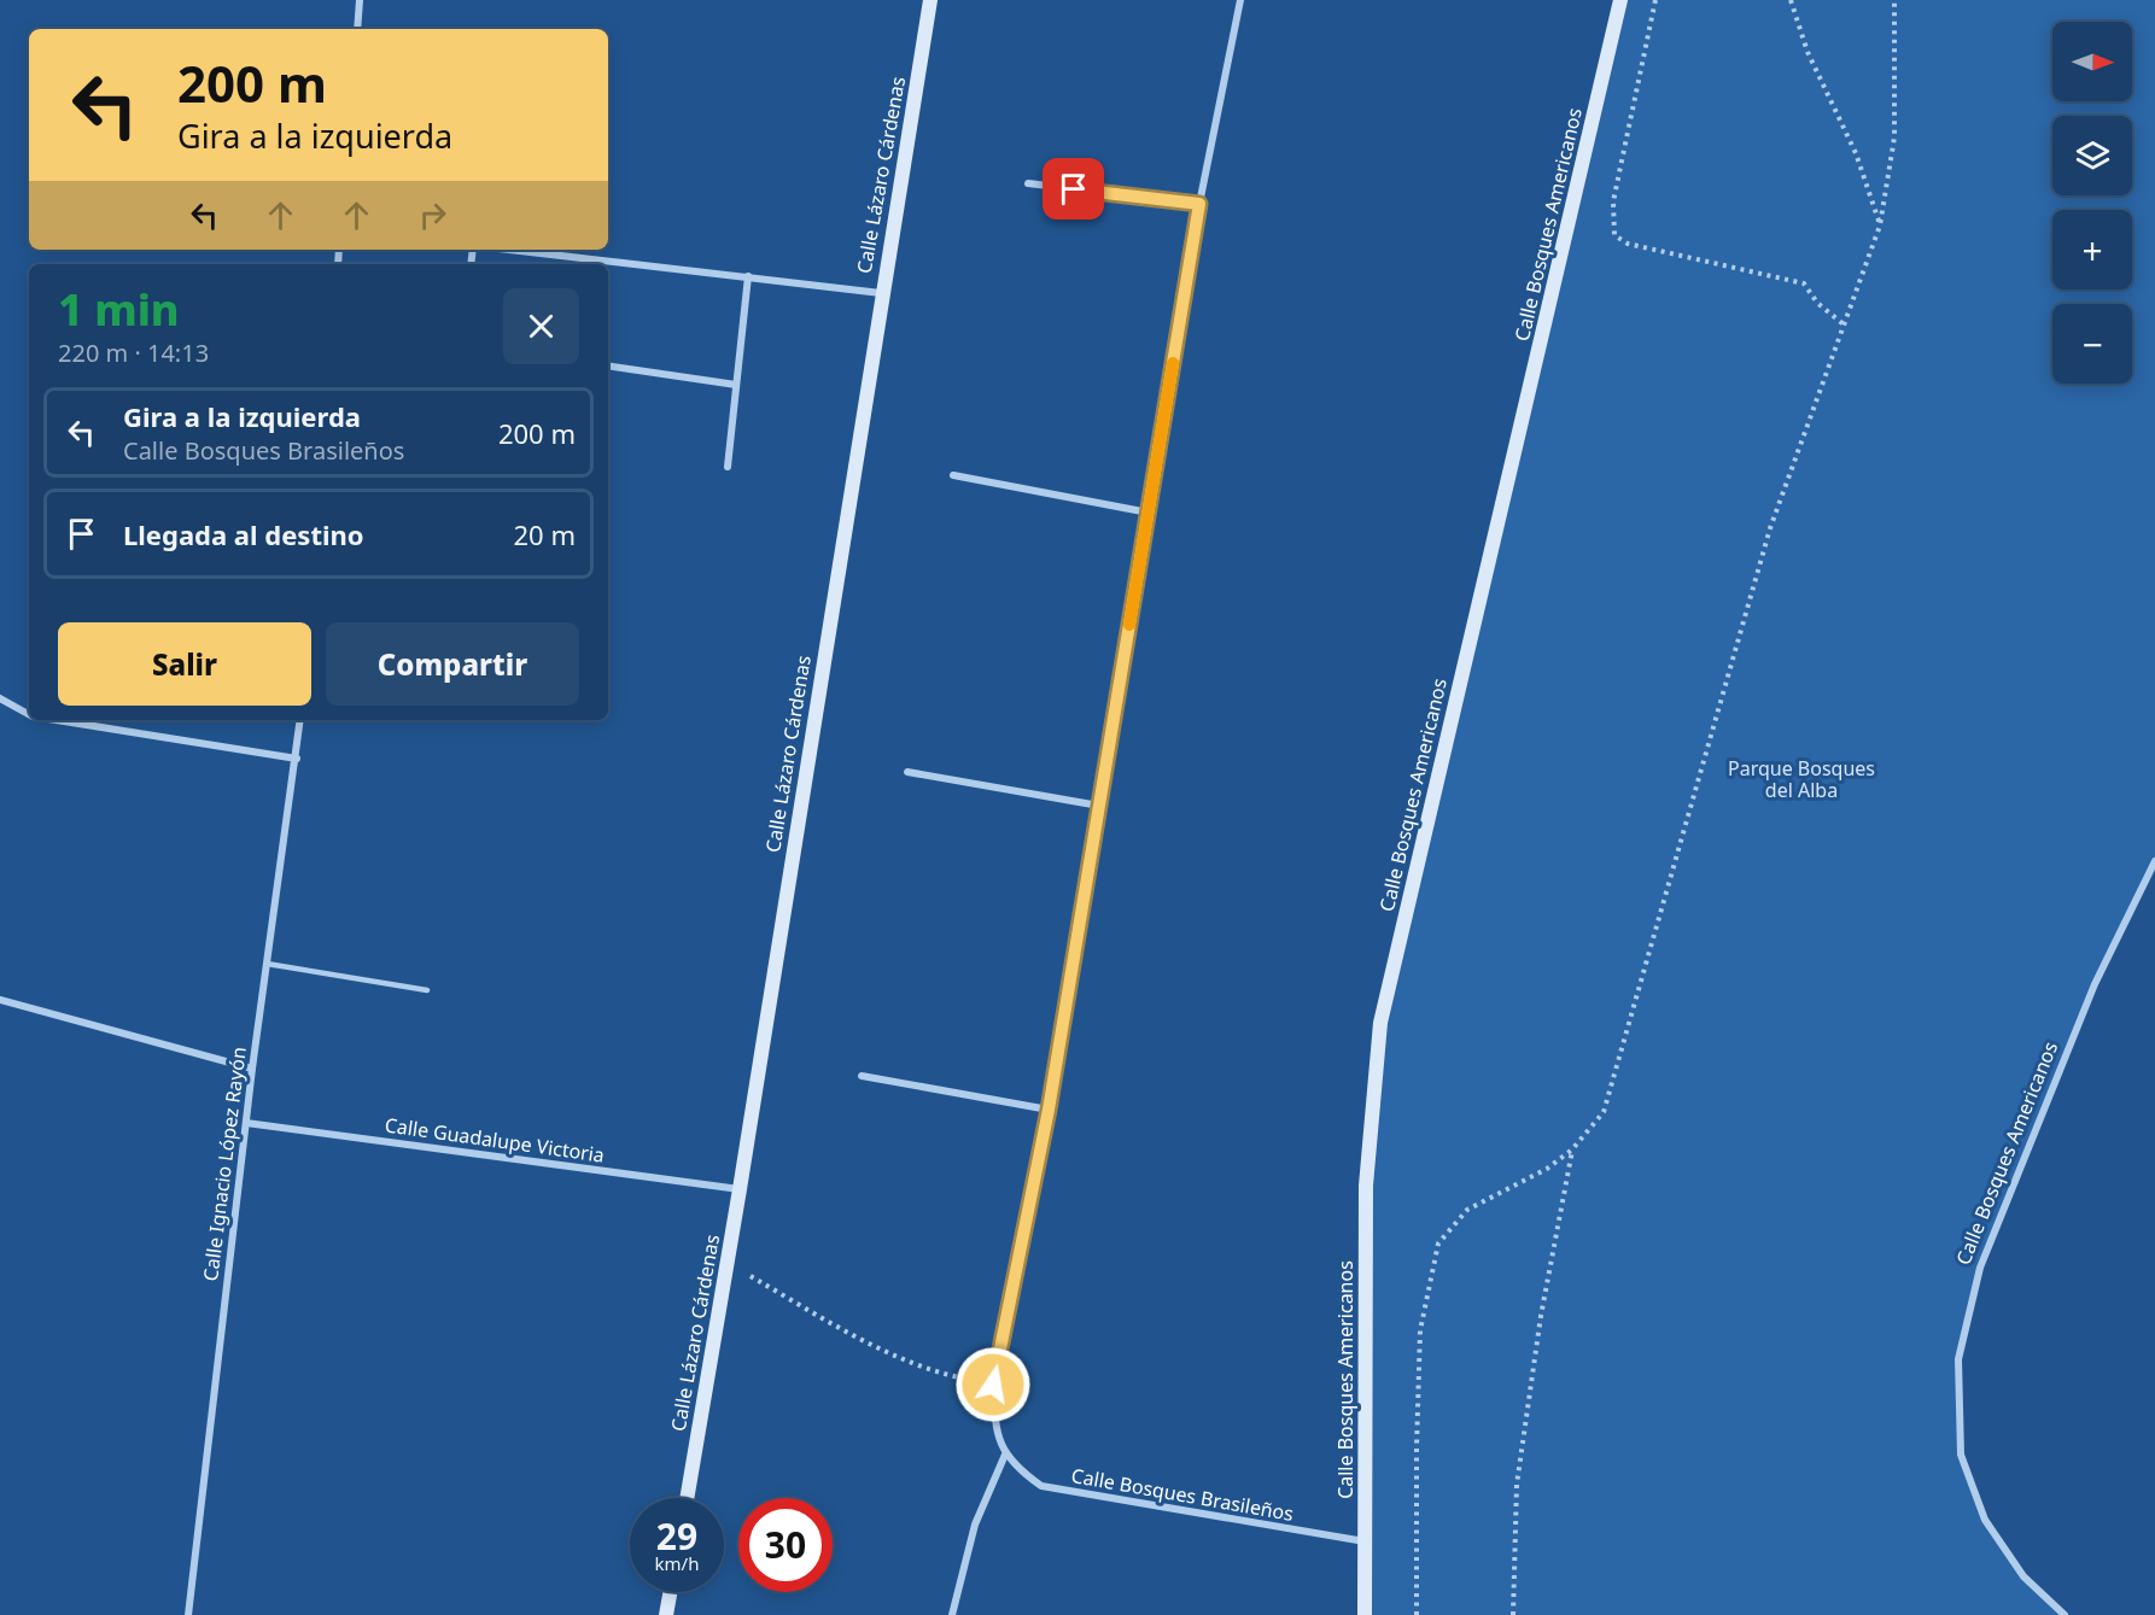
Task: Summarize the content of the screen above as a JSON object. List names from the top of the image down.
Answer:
{
  "streets": {
    "main road": ["Calle Lázaro Cárdenas", "Calle Bosques Americanos"],
    "street": ["Calle Guadalupe Victoria", "Calle Ignacio López Rayón", "Calle Bosques Brasileños"]
  },
  "crossings": [
    ["Calle Lázaro Cárdenas", "Calle Guadalupe Victoria"],
    ["Calle Bosques Americanos", "Calle Bosques Brasileños"],
    ["Calle Guadalupe Victoria", "Calle Ignacio López Rayón"]
  ],
  "parks": ["Parque Bosques del Alba"],
  "north": "right",
  "page": {
    "map_buttons": ["+", "−"],
    "turn": ["200 m", "Gira a la izquierda"],
    "heading": ["1 min", "220 m · 14:13"],
    "list": [
      {
        "name": "Gira a la izquierda",
        "note": "Calle Bosques Brasileños",
        "value": "200 m"
      },
      {
        "name": "Llegada al destino",
        "value": "20 m"
      }
    ],
    "buttons": ["Salir", "Compartir"],
    "speed": "29 km/h",
    "limit": "30"
  }
}
